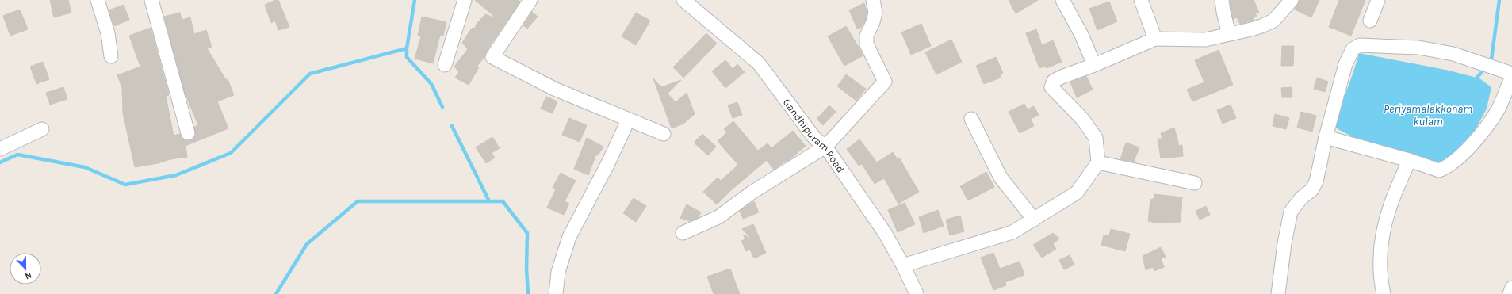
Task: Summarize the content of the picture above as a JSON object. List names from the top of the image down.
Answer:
{
  "streets": {
    "street": ["Gandhipuram Road"]
  },
  "water": ["Periyamalakkonam kulam"],
  "north": "bottom"
}
